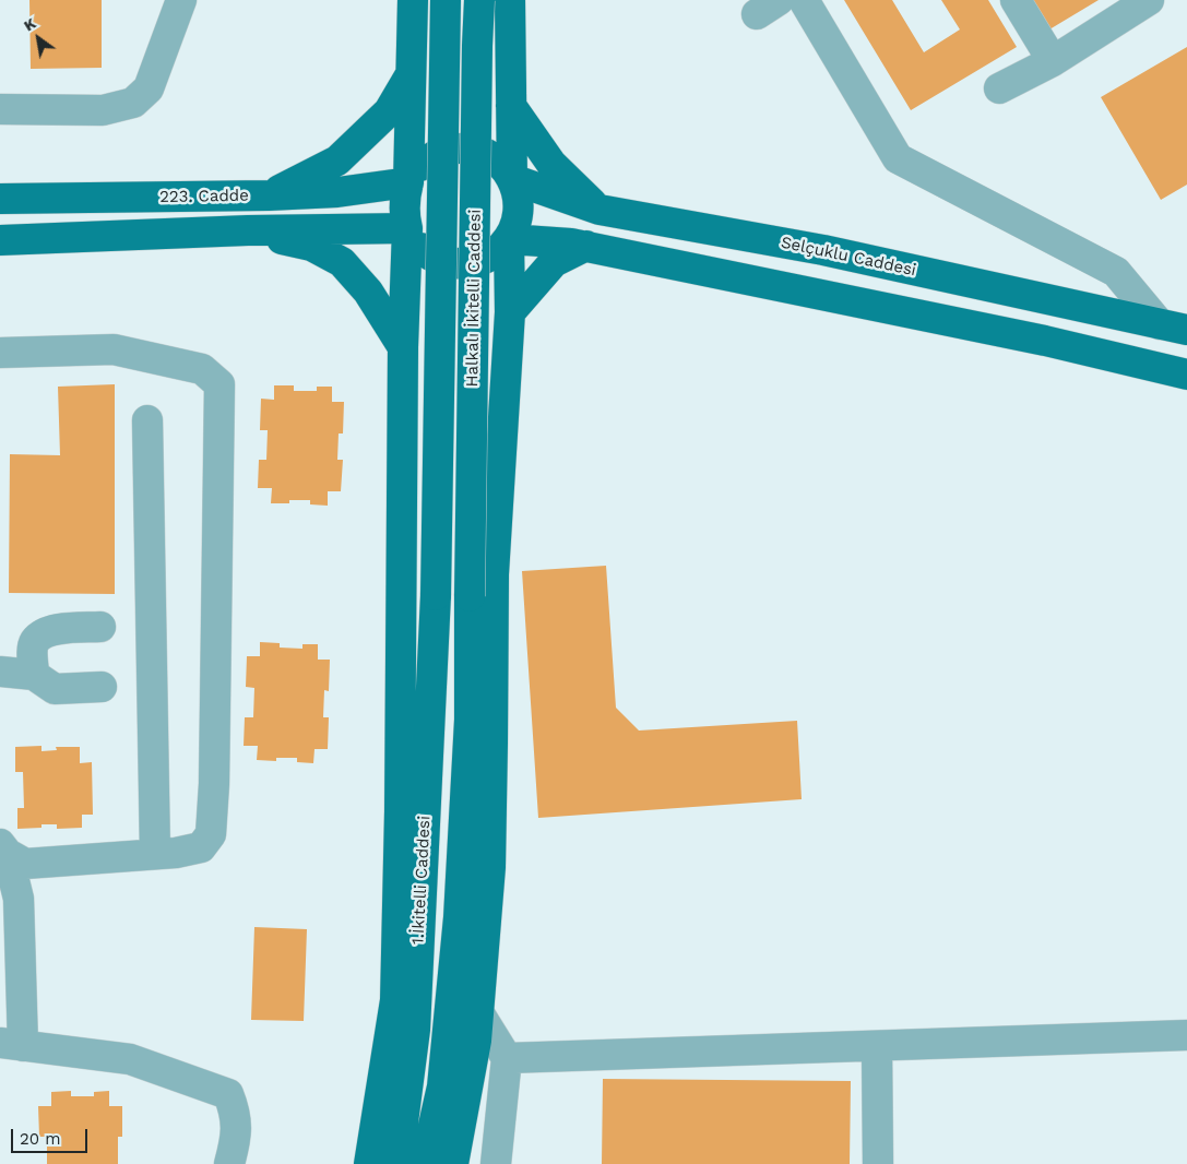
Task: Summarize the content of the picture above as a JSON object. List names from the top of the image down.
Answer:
{
  "streets": {
    "main road": [
      "223. Cadde",
      "Selçuklu Caddesi",
      "Halkalı İkitelli Caddesi",
      "1.İkitelli Caddesi"
    ]
  },
  "crossings": [
    ["223. Cadde", "Selçuklu Caddesi"]
  ],
  "scale_bar": "20 m",
  "north": "top left"
}
